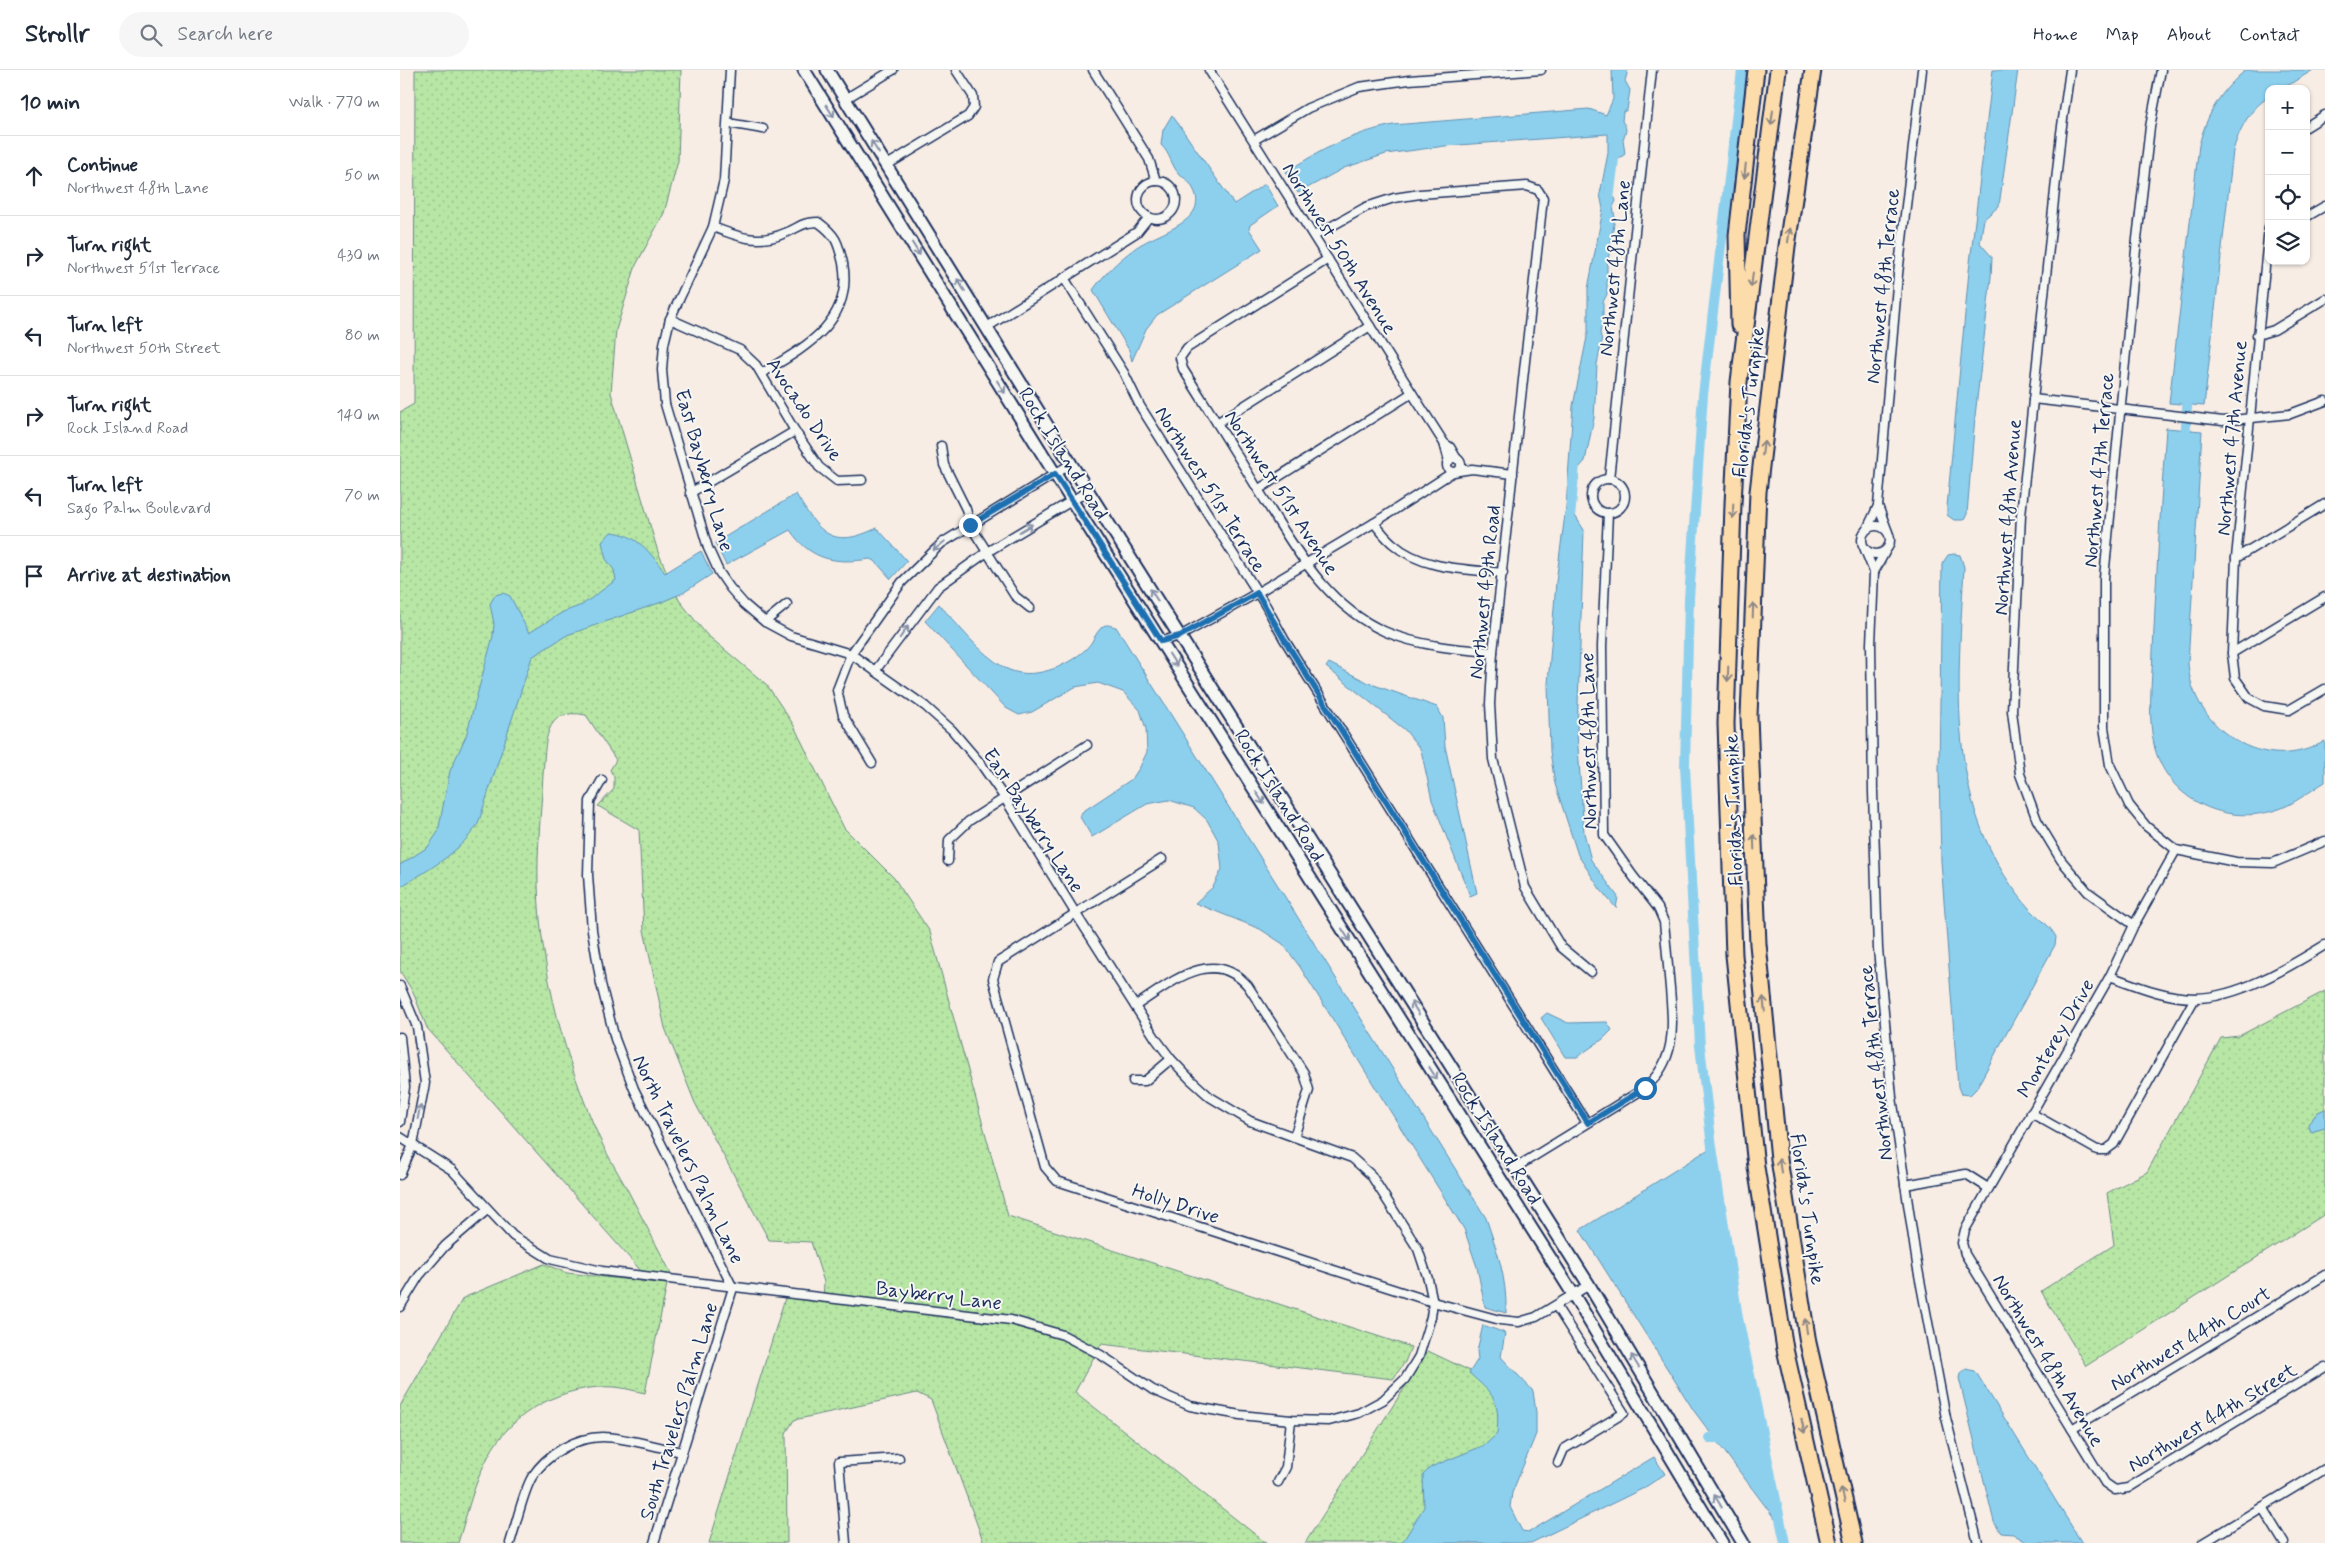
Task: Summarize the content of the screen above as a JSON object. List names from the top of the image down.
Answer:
{
  "streets": {
    "highway": ["Florida's Turnpike"],
    "main road": ["Rock Island Road"],
    "street": [
      "Northwest 50th Avenue",
      "Northwest 48th Lane",
      "Northwest 48th Terrace",
      "Avocado Drive",
      "Northwest 47th Avenue",
      "East Bayberry Lane",
      "Northwest 47th Terrace",
      "Northwest 51st Terrace",
      "Northwest 51st Avenue",
      "Northwest 48th Avenue",
      "Northwest 49th Road",
      "Monterey Drive",
      "North Travelers Palm Lane",
      "Holly Drive",
      "Bayberry Lane",
      "Northwest 44th Court",
      "South Travelers Palm Lane",
      "Northwest 44th Street"
    ]
  },
  "crossings": [
    ["Northwest 50th Avenue", "Northwest 51st Avenue"],
    ["Northwest 50th Avenue", "Northwest 49th Road"],
    ["Northwest 48th Lane", "Rock Island Road"],
    ["Northwest 48th Lane", "Northwest 51st Terrace"],
    ["Avocado Drive", "East Bayberry Lane"],
    ["Rock Island Road", "Holly Drive"],
    ["East Bayberry Lane", "Holly Drive"],
    ["East Bayberry Lane", "Bayberry Lane"],
    ["Northwest 47th Terrace", "Monterey Drive"],
    ["Northwest 51st Avenue", "Northwest 49th Road"],
    ["Northwest 48th Avenue", "Monterey Drive"],
    ["Northwest 48th Avenue", "Northwest 44th Court"],
    ["Northwest 48th Avenue", "Northwest 44th Street"],
    ["North Travelers Palm Lane", "Bayberry Lane"],
    ["North Travelers Palm Lane", "South Travelers Palm Lane"],
    ["Holly Drive", "Bayberry Lane"],
    ["Bayberry Lane", "South Travelers Palm Lane"]
  ],
  "page": {
    "header": "Strollr",
    "search": "Search here",
    "nav": [
      "Home",
      "Map",
      "About",
      "Contact"
    ],
    "heading": ["10 min", "Walk · 770 m"],
    "map_buttons": ["+", "−"],
    "list": [
      ["Continue", "Northwest 48th Lane", "50 m"],
      ["Turn right", "Northwest 51st Terrace", "430 m"],
      ["Turn left", "Northwest 50th Street", "80 m"],
      ["Turn right", "Rock Island Road", "140 m"],
      ["Turn left", "Sago Palm Boulevard", "70 m"],
      "Arrive at destination"
    ]
  }
}
